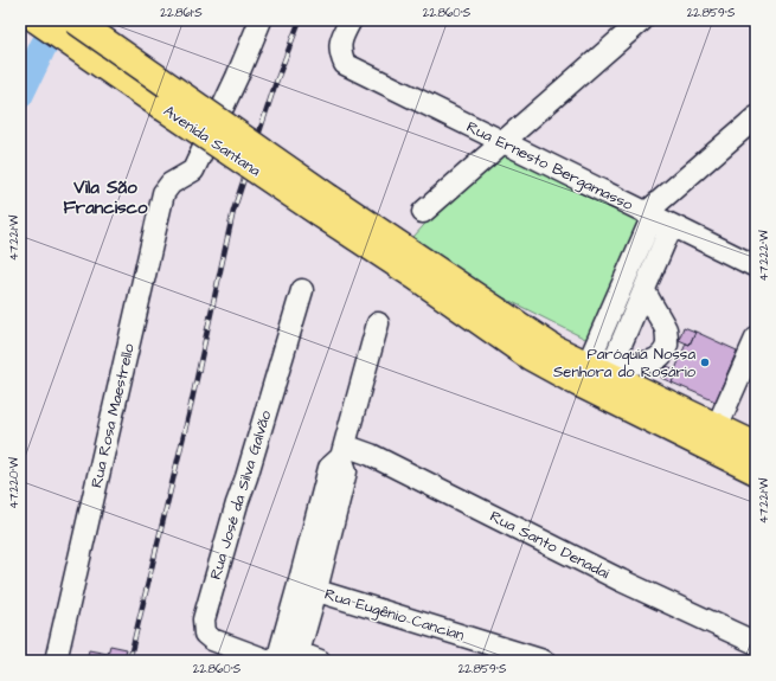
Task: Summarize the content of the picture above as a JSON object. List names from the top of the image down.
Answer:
{
  "streets": {
    "main road": ["Avenida Santana"],
    "street": [
      "Rua Ernesto Bergamasso",
      "Rua Rosa Maestrello",
      "Rua José da Silva Galvão",
      "Rua Santo Denadai",
      "Rua Eugênio Cancian"
    ]
  },
  "districts": ["Vila São Francisco"],
  "places": ["Paróquia Nossa Senhora do Rosário"],
  "coordinates": [
    "22.861°S",
    "22.860°S",
    "22.859°S",
    "47.221°W",
    "47.222°W",
    "47.220°W"
  ]
}
